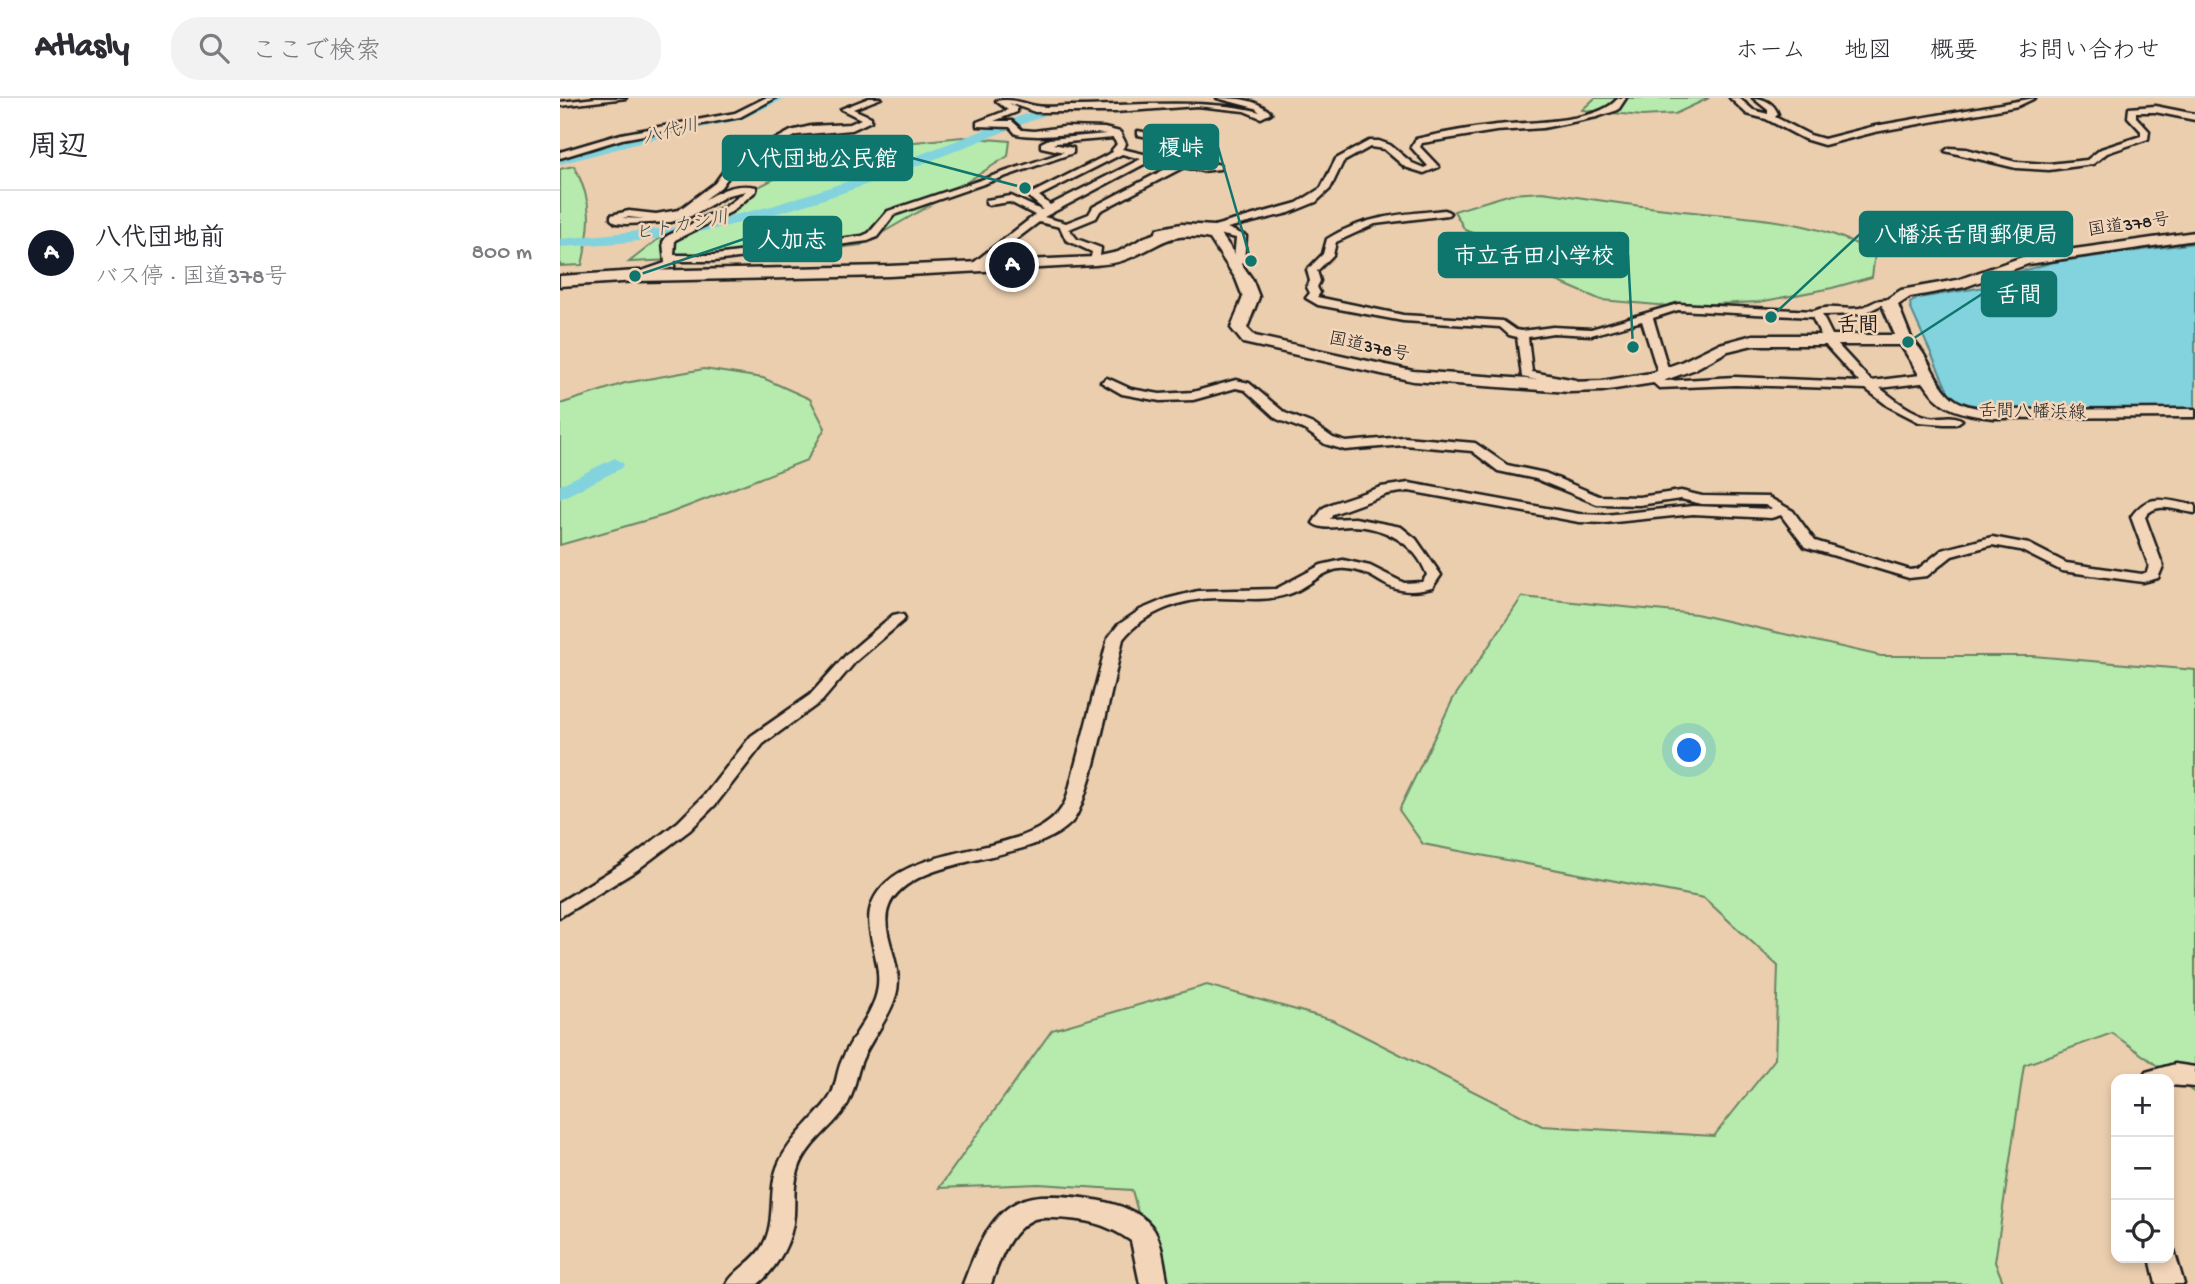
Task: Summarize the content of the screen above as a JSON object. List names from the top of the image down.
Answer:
{
  "streets": {
    "highway": ["国道378号"],
    "main road": ["舌間八幡浜線"]
  },
  "crossings": [
    ["国道378号", "舌間八幡浜線"]
  ],
  "districts": ["舌間"],
  "water": ["八代川", "ヒトカシ川"],
  "places": [
    "八代団地公民館",
    "榎峠",
    "人加志",
    "八幡浜舌間郵便局",
    "舌間",
    "市立舌田小学校"
  ],
  "page": {
    "header": "Atlasly",
    "search": "ここで検索",
    "nav": [
      "ホーム",
      "地図",
      "概要",
      "お問い合わせ"
    ],
    "heading": "周辺",
    "list": [
      {
        "mark": "A",
        "name": "八代団地前",
        "note": "バス停 · 国道378号",
        "value": "800 m"
      }
    ],
    "pins": "A",
    "map_buttons": ["+", "−"]
  }
}
